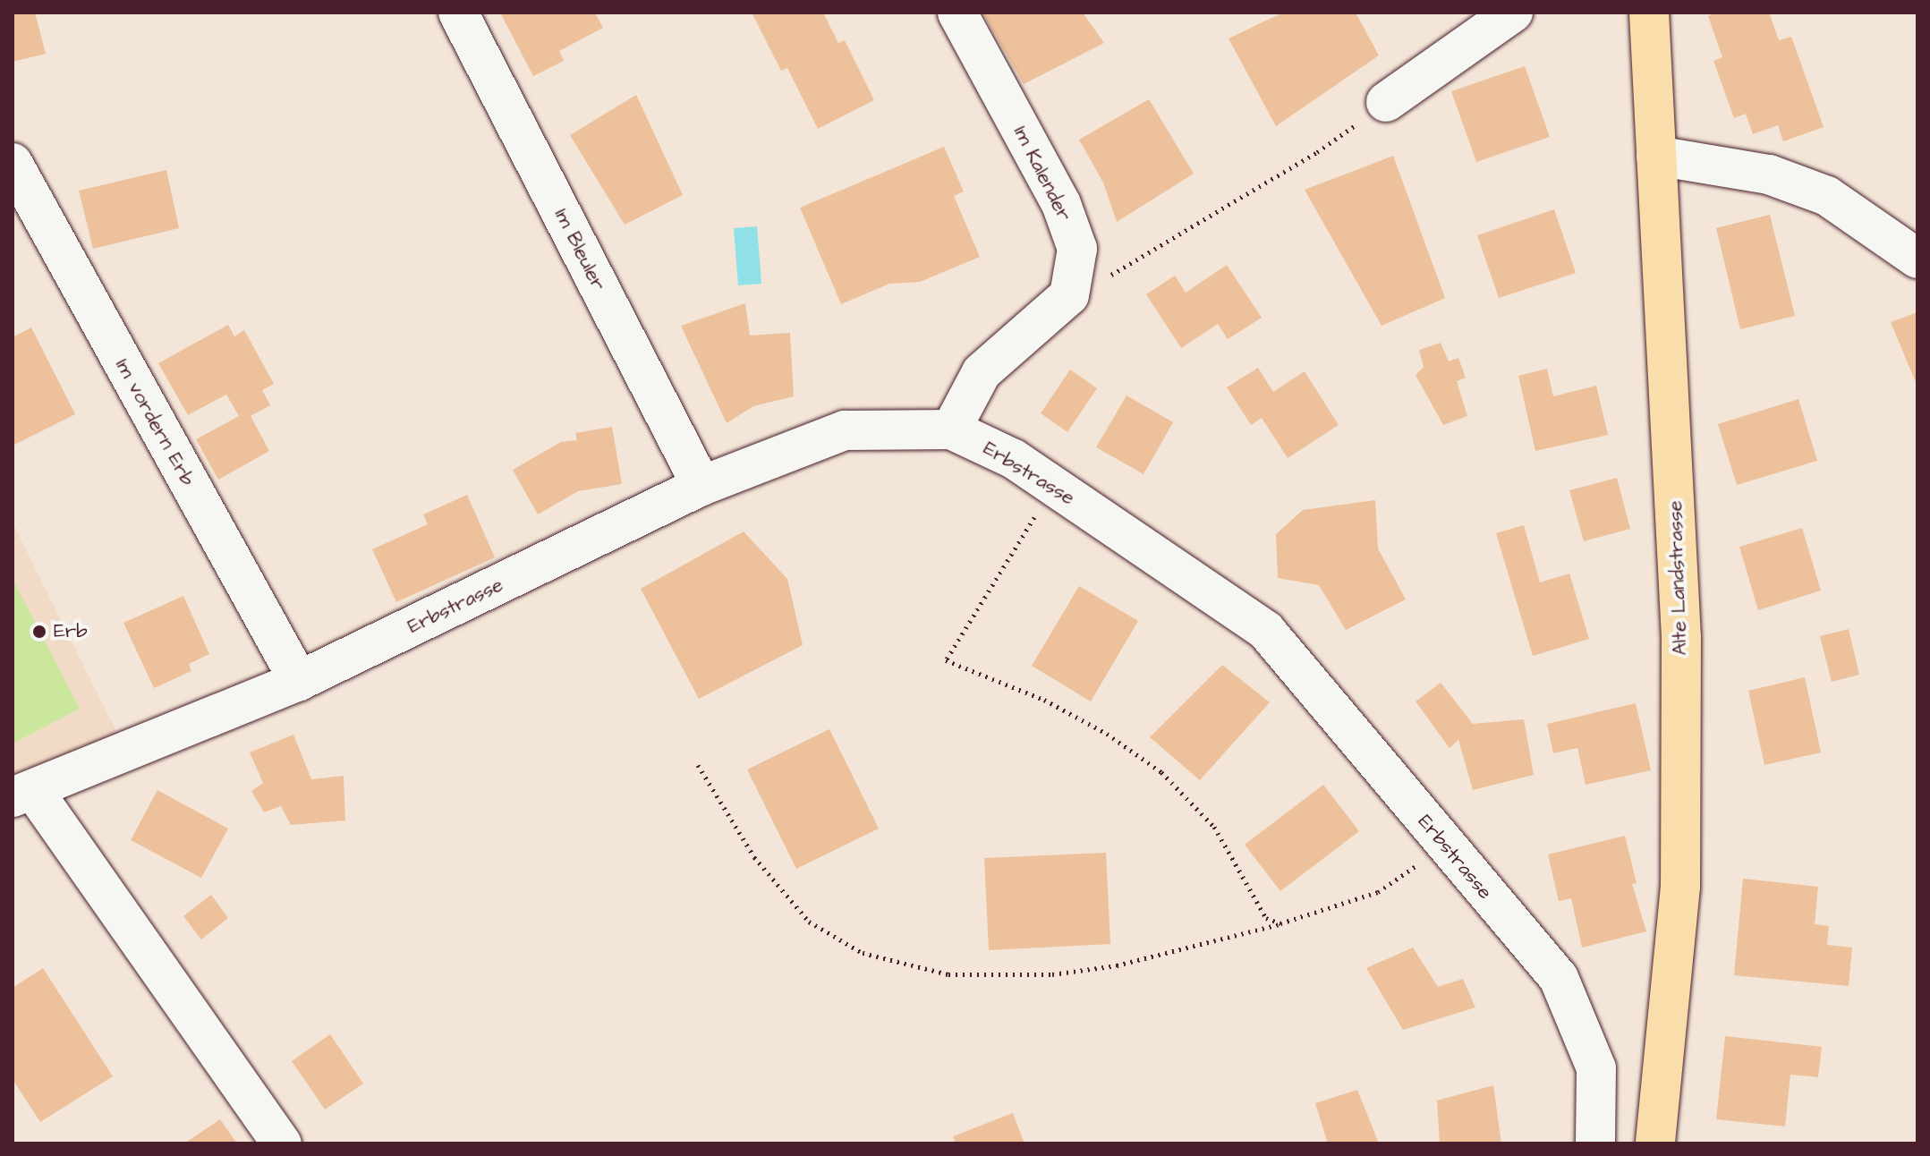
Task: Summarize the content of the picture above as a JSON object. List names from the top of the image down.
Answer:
{
  "streets": {
    "main road": ["Alte Landstrasse"],
    "street": [
      "Im Kalender",
      "Im Bleuler",
      "Im vordern Erb",
      "Erbstrasse"
    ]
  },
  "crossings": [
    ["Im Kalender", "Erbstrasse"],
    ["Im Bleuler", "Erbstrasse"],
    ["Im vordern Erb", "Erbstrasse"]
  ],
  "places": ["Erb"]
}
